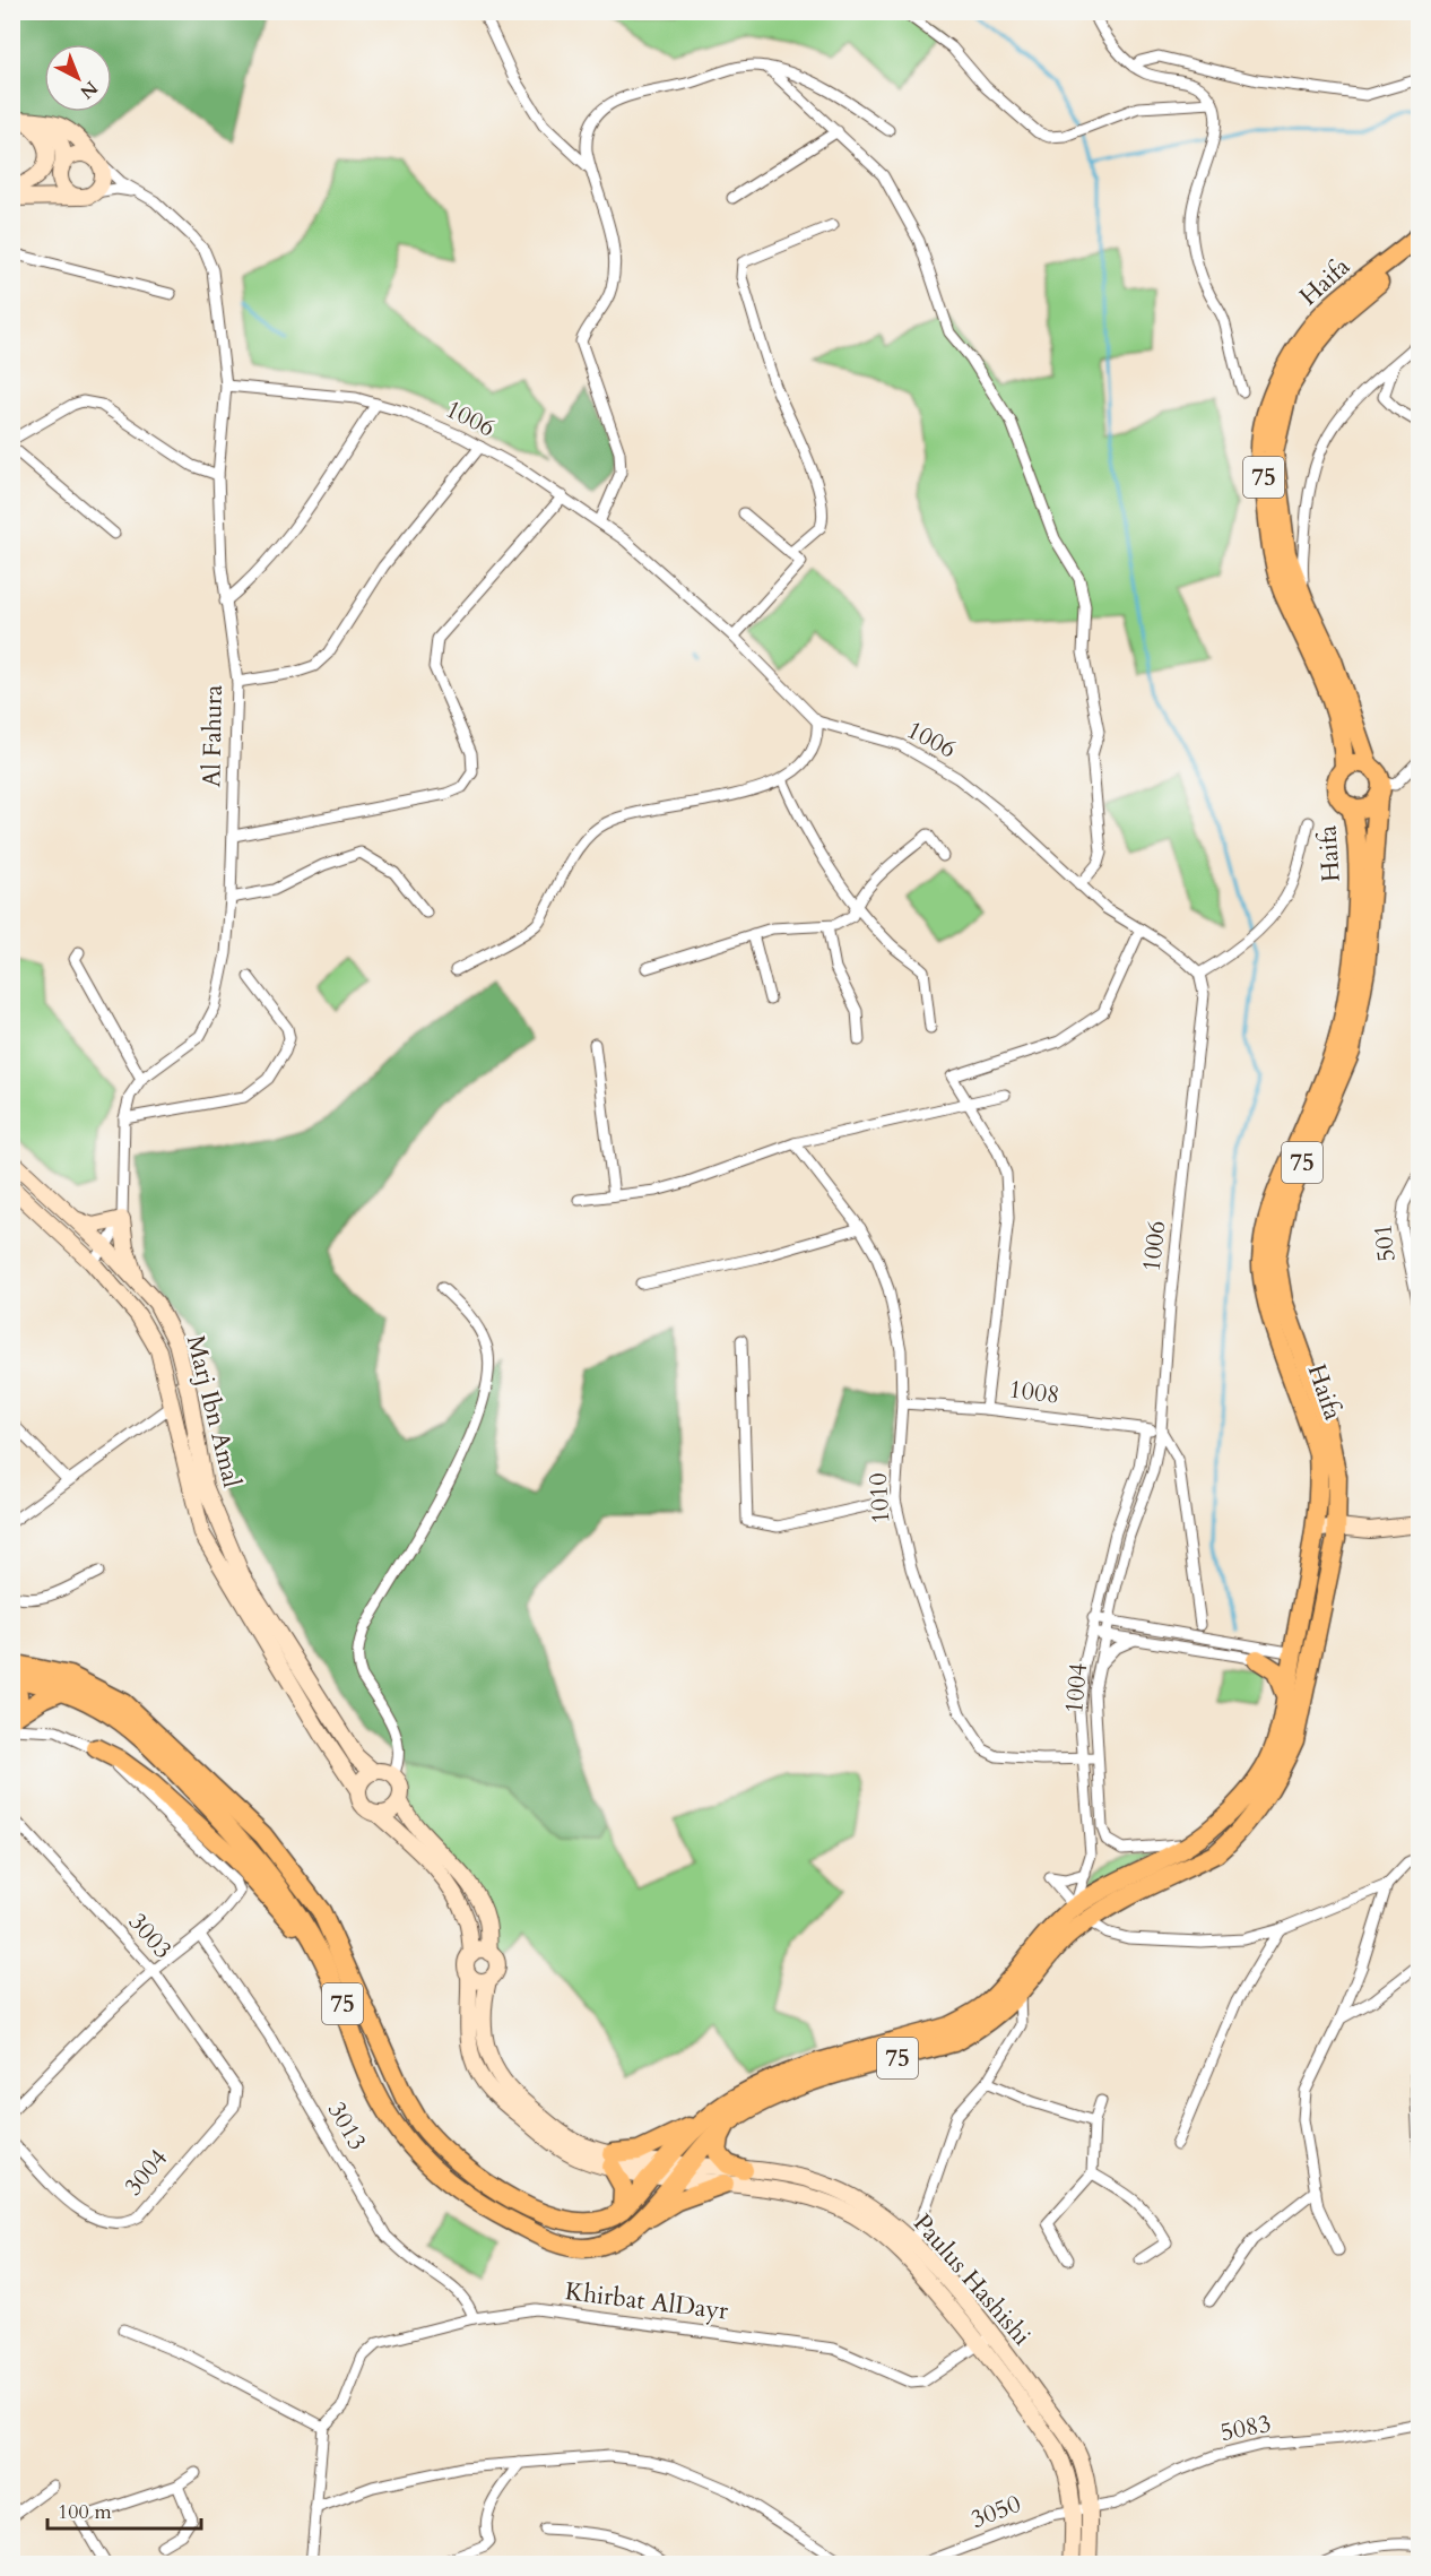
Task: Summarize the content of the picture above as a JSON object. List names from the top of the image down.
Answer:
{
  "streets": {
    "highway": ["Haifa", "75"],
    "street": [
      "1006",
      "Al Fahura",
      "501",
      "1008",
      "Marj Ibn Amal",
      "1010",
      "1004",
      "3003",
      "3013",
      "3004",
      "Paulus Hashishi",
      "Khirbat AlDayr",
      "5083",
      "3050"
    ]
  },
  "crossings": [
    ["Haifa", "75"],
    ["Haifa", "1010"],
    ["Haifa", "1004"],
    ["1006", "Al Fahura"],
    ["1006", "1008"],
    ["1006", "1004"],
    ["75", "Marj Ibn Amal"],
    ["75", "1004"],
    ["75", "Paulus Hashishi"],
    ["Al Fahura", "Marj Ibn Amal"],
    ["1008", "1010"],
    ["1008", "1004"],
    ["Marj Ibn Amal", "Paulus Hashishi"],
    ["1010", "1004"],
    ["3003", "3004"],
    ["3013", "Khirbat AlDayr"],
    ["Paulus Hashishi", "Khirbat AlDayr"],
    ["Paulus Hashishi", "5083"],
    ["Paulus Hashishi", "3050"],
    ["5083", "3050"]
  ],
  "scale_bar": "100 m",
  "north": "bottom right"
}
